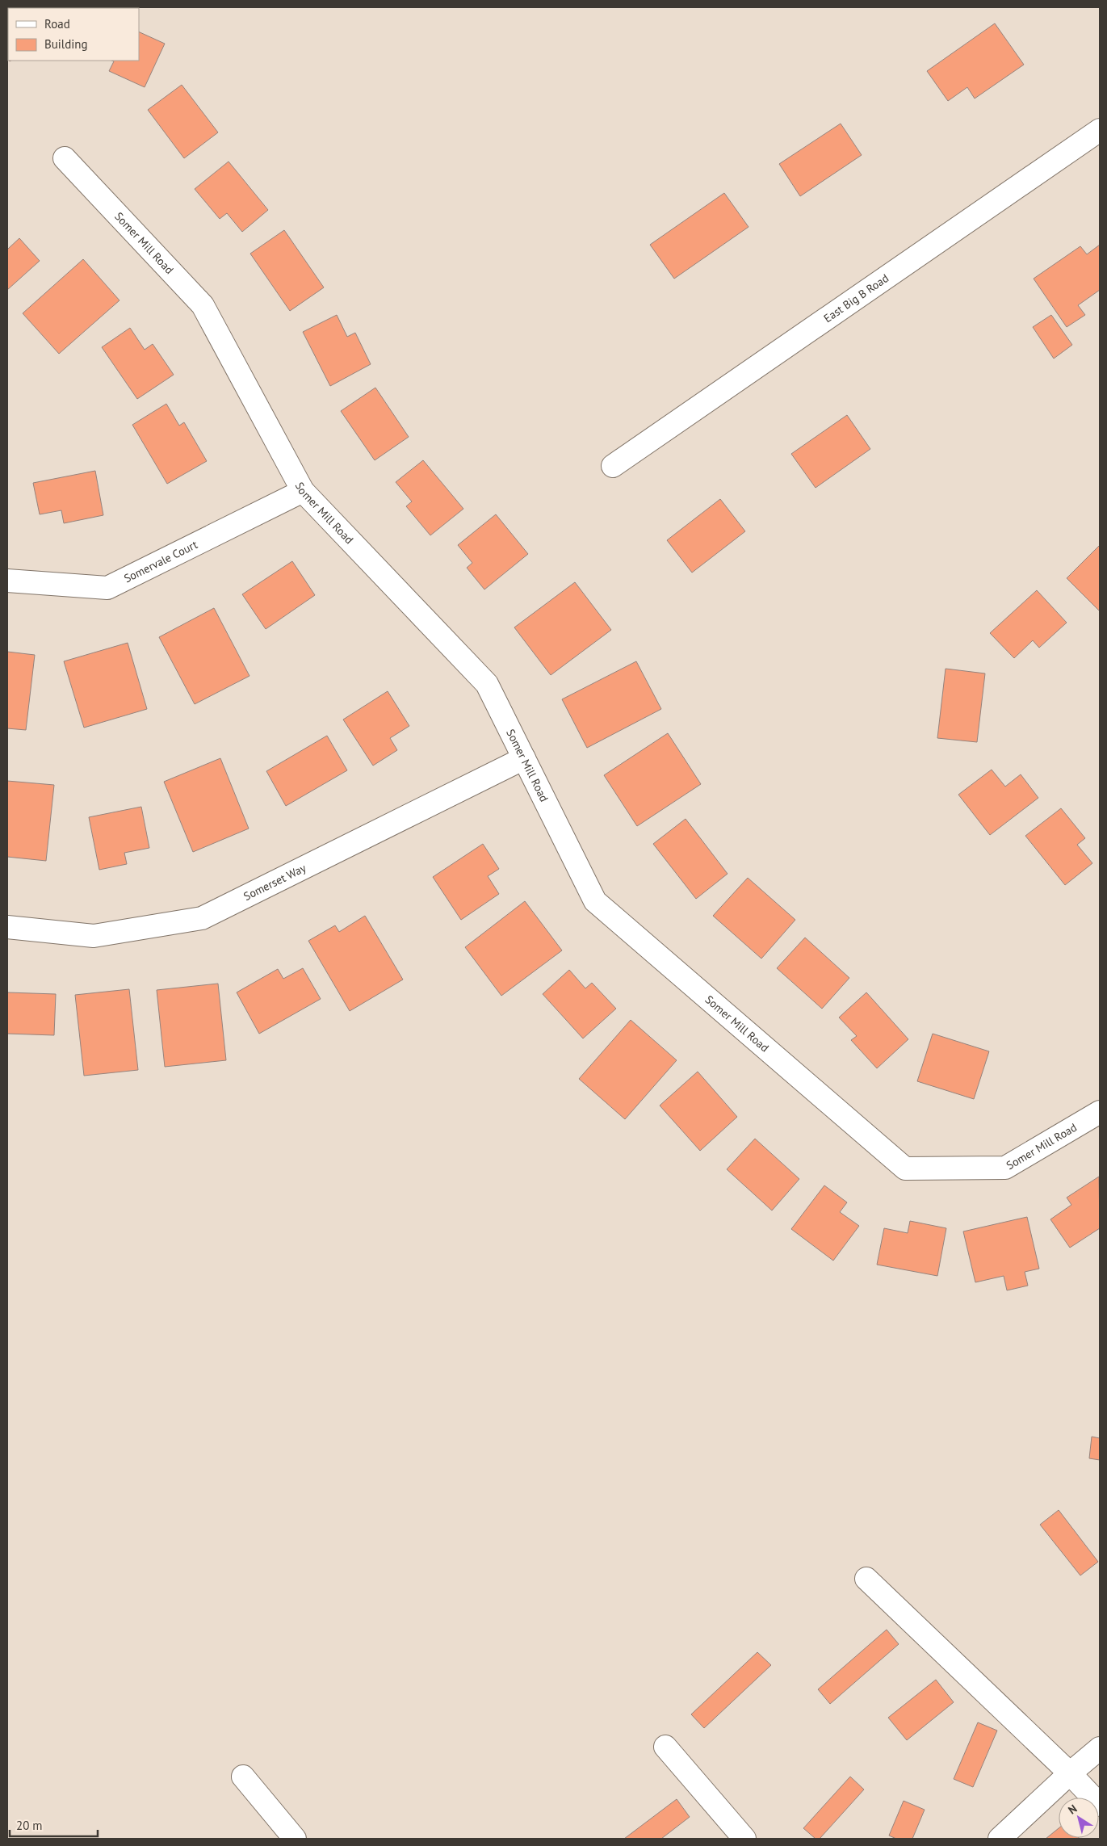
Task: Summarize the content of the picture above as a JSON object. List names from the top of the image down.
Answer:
{
  "streets": {
    "street": [
      "Somer Mill Road",
      "East Big B Road",
      "Somervale Court",
      "Somerset Way"
    ]
  },
  "crossings": [
    ["Somer Mill Road", "Somervale Court"],
    ["Somer Mill Road", "Somerset Way"]
  ],
  "legend": ["Road", "Building"],
  "scale_bar": "20 m",
  "north": "top left"
}
